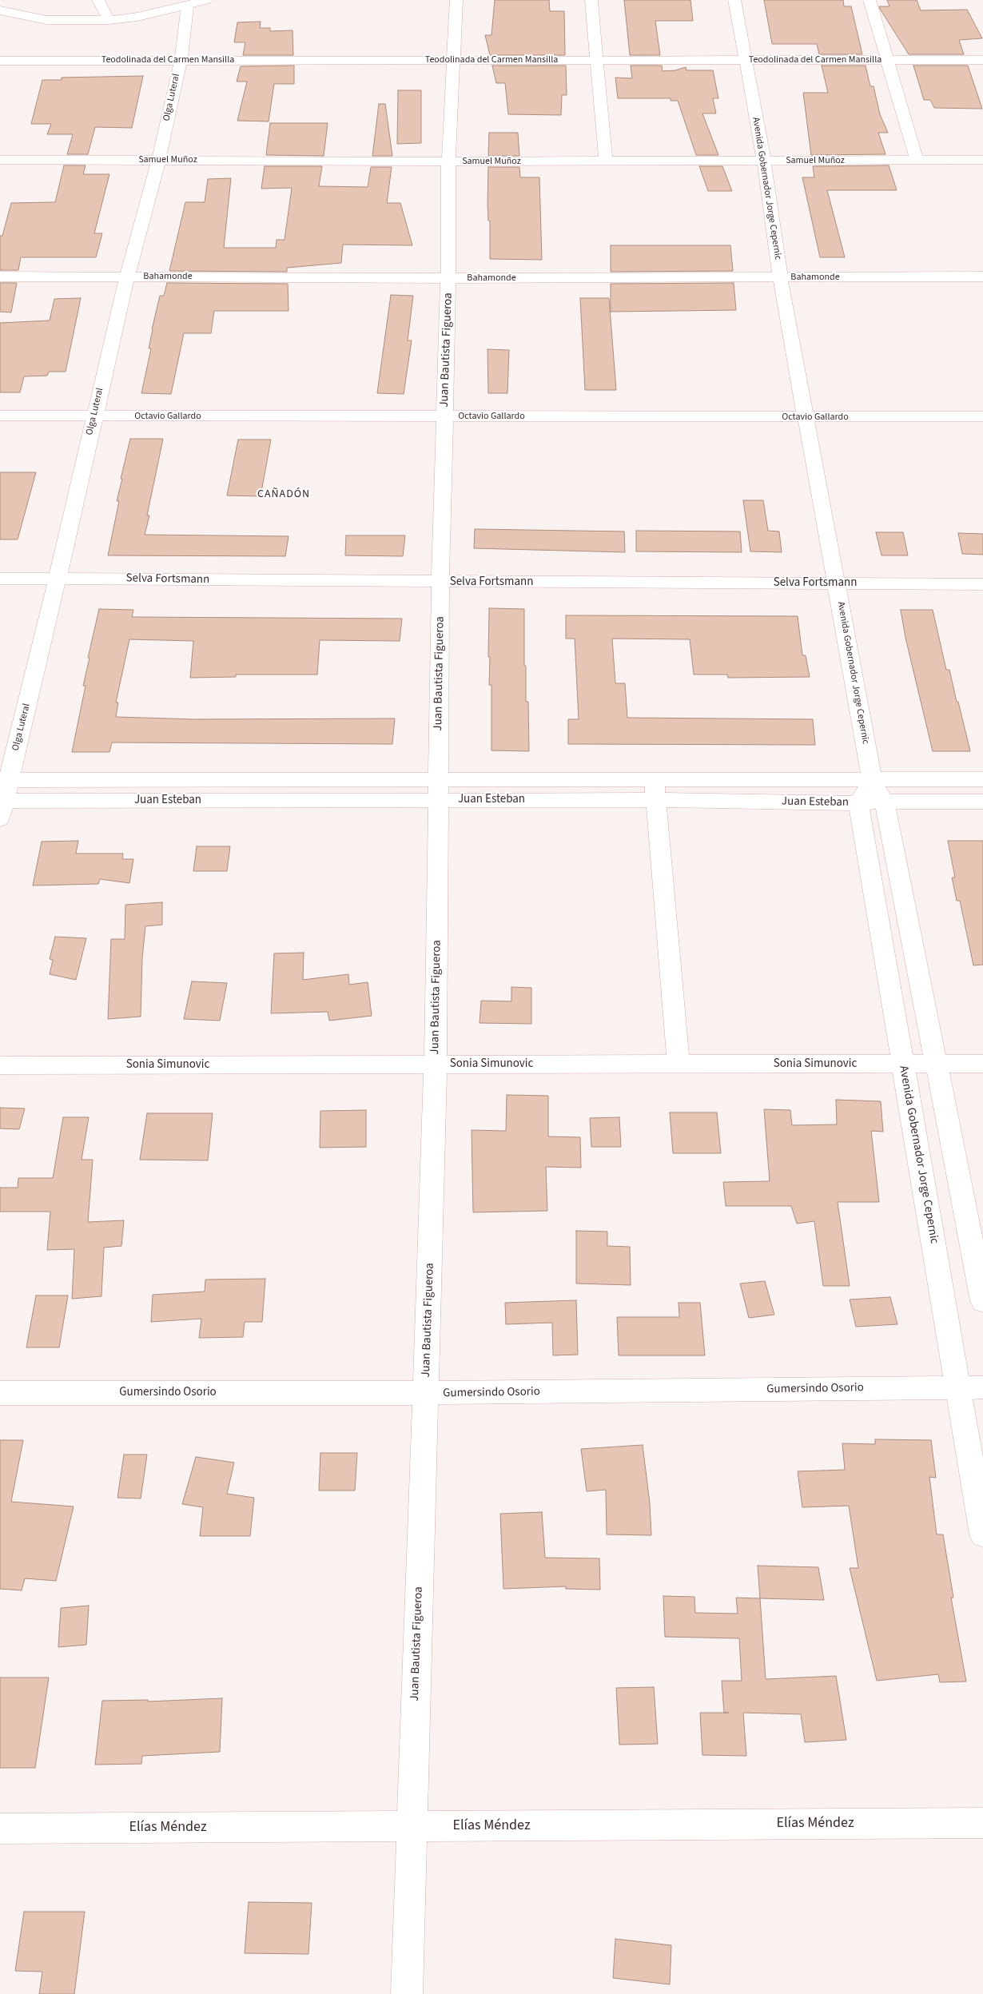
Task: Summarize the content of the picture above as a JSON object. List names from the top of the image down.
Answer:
{
  "streets": {
    "street": [
      "Teodolinada del Carmen Mansilla",
      "Olga Luteral",
      "Samuel Muñoz",
      "Avenida Gobernador Jorge Cepernic",
      "Bahamonde",
      "Juan Bautista Figueroa",
      "Octavio Gallardo",
      "Selva Fortsmann",
      "Juan Esteban",
      "Sonia Simunovic",
      "Gumersindo Osorio",
      "Elías Méndez"
    ]
  },
  "crossings": [
    ["Teodolinada del Carmen Mansilla", "Olga Luteral"],
    ["Teodolinada del Carmen Mansilla", "Avenida Gobernador Jorge Cepernic"],
    ["Teodolinada del Carmen Mansilla", "Juan Bautista Figueroa"],
    ["Olga Luteral", "Samuel Muñoz"],
    ["Olga Luteral", "Bahamonde"],
    ["Olga Luteral", "Octavio Gallardo"],
    ["Olga Luteral", "Selva Fortsmann"],
    ["Olga Luteral", "Juan Esteban"],
    ["Samuel Muñoz", "Avenida Gobernador Jorge Cepernic"],
    ["Samuel Muñoz", "Juan Bautista Figueroa"],
    ["Avenida Gobernador Jorge Cepernic", "Bahamonde"],
    ["Avenida Gobernador Jorge Cepernic", "Octavio Gallardo"],
    ["Avenida Gobernador Jorge Cepernic", "Selva Fortsmann"],
    ["Avenida Gobernador Jorge Cepernic", "Juan Esteban"],
    ["Avenida Gobernador Jorge Cepernic", "Sonia Simunovic"],
    ["Avenida Gobernador Jorge Cepernic", "Gumersindo Osorio"],
    ["Bahamonde", "Juan Bautista Figueroa"],
    ["Juan Bautista Figueroa", "Octavio Gallardo"],
    ["Juan Bautista Figueroa", "Selva Fortsmann"],
    ["Juan Bautista Figueroa", "Juan Esteban"],
    ["Juan Bautista Figueroa", "Sonia Simunovic"],
    ["Juan Bautista Figueroa", "Gumersindo Osorio"],
    ["Juan Bautista Figueroa", "Elías Méndez"]
  ],
  "districts": ["CAÑADÓN"]
}
